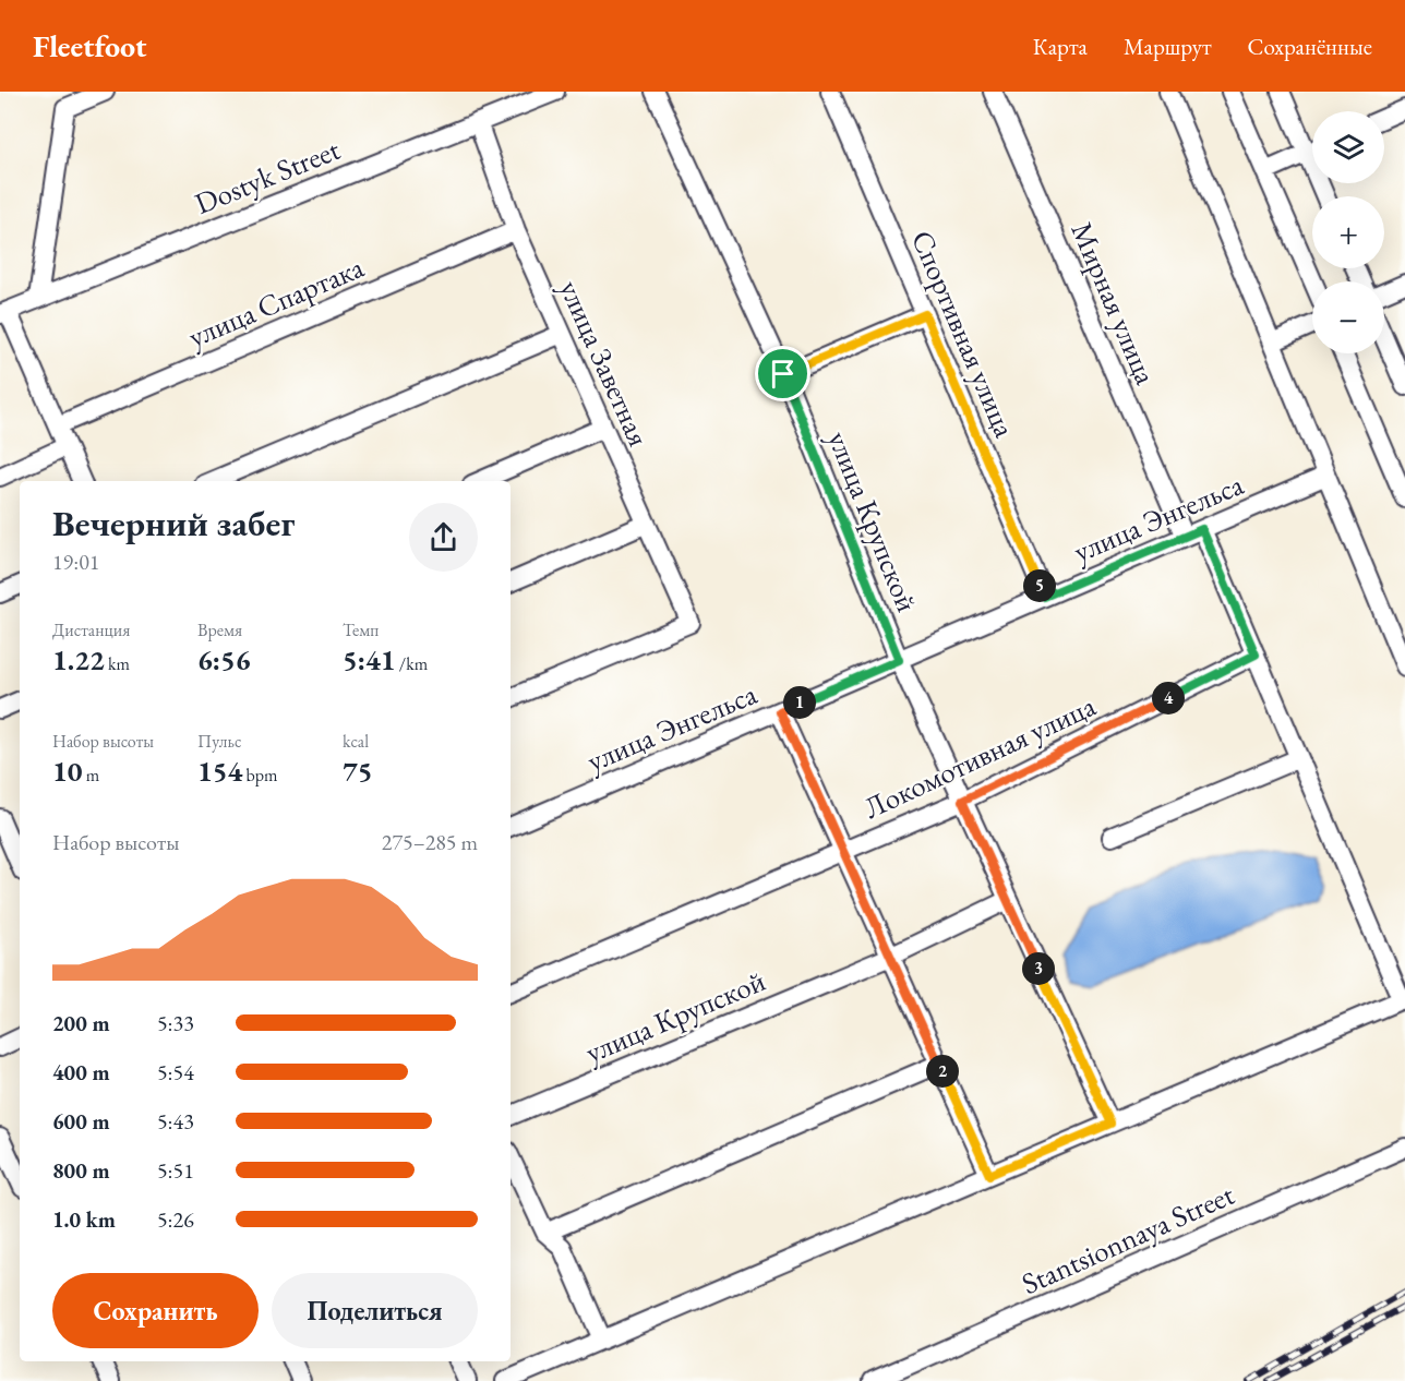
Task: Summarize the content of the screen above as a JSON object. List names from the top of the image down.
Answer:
{
  "streets": {
    "street": [
      "Dostyk Street",
      "улица Спартака",
      "Мирная улица",
      "Спортивная улица",
      "улица Заветная",
      "улица Энгельса",
      "улица Крупской",
      "Локомотивная улица",
      "Stantsionnaya Street"
    ]
  },
  "crossings": [
    ["Dostyk Street", "улица Заветная"],
    ["улица Спартака", "улица Заветная"],
    ["Мирная улица", "улица Энгельса"],
    ["Мирная улица", "Локомотивная улица"],
    ["Спортивная улица", "улица Энгельса"],
    ["улица Энгельса", "улица Крупской"],
    ["улица Крупской", "Локомотивная улица"]
  ],
  "page": {
    "header": "Fleetfoot",
    "nav": ["Карта", "Маршрут", "Сохранённые"],
    "map_buttons": ["+", "−"],
    "heading": ["Вечерний забег", "19:01"],
    "pins": [
      "5",
      "4",
      "1",
      "3",
      "2"
    ],
    "stats": [
      ["Дистанция", "1.22 km"],
      ["Время", "6:56"],
      ["Темп", "5:41 /km"],
      ["Набор высоты", "10 m"],
      ["Пульс", "154 bpm"],
      ["kcal", "75"]
    ],
    "chart": ["Набор высоты", "275–285 m"],
    "list": [
      {
        "name": "200 m",
        "note": "5:33"
      },
      {
        "name": "400 m",
        "note": "5:54"
      },
      {
        "name": "600 m",
        "note": "5:43"
      },
      {
        "name": "800 m",
        "note": "5:51"
      },
      {
        "name": "1.0 km",
        "note": "5:26"
      }
    ],
    "buttons": ["Сохранить", "Поделиться"]
  }
}
